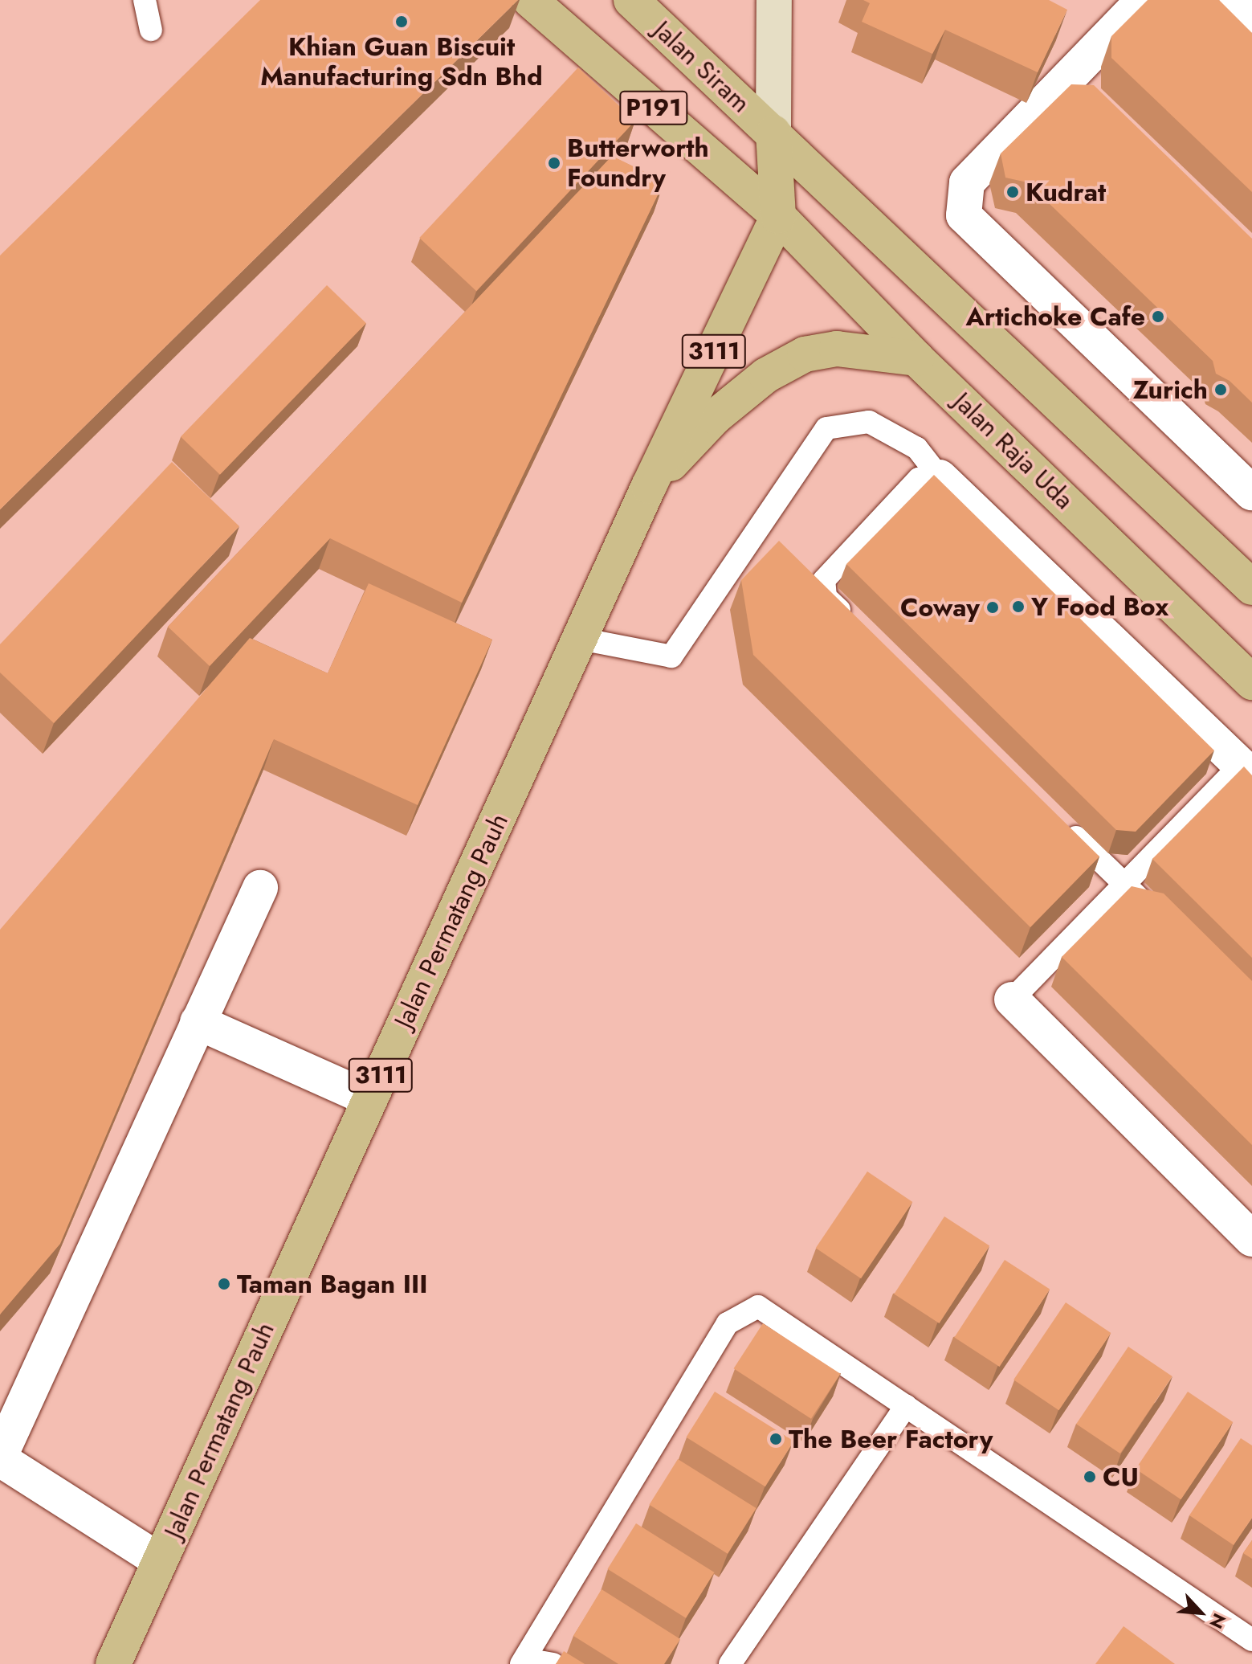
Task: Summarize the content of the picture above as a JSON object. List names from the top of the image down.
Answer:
{
  "streets": {
    "main road": [
      "Jalan Siram",
      "P191",
      "3111",
      "Jalan Raja Uda",
      "Jalan Permatang Pauh"
    ]
  },
  "crossings": [
    ["Jalan Siram", "3111"],
    ["P191", "3111"],
    ["P191", "Jalan Raja Uda"],
    ["P191", "Jalan Permatang Pauh"],
    ["3111", "Jalan Raja Uda"],
    ["3111", "Jalan Permatang Pauh"],
    ["Jalan Raja Uda", "Jalan Permatang Pauh"]
  ],
  "places": [
    "Khian Guan Biscuit Manufacturing Sdn Bhd",
    "Butterworth Foundry",
    "Kudrat",
    "Artichoke Cafe",
    "Zurich",
    "Y Food Box",
    "Coway",
    "Taman Bagan III",
    "The Beer Factory",
    "CU"
  ],
  "north": "bottom right"
}
